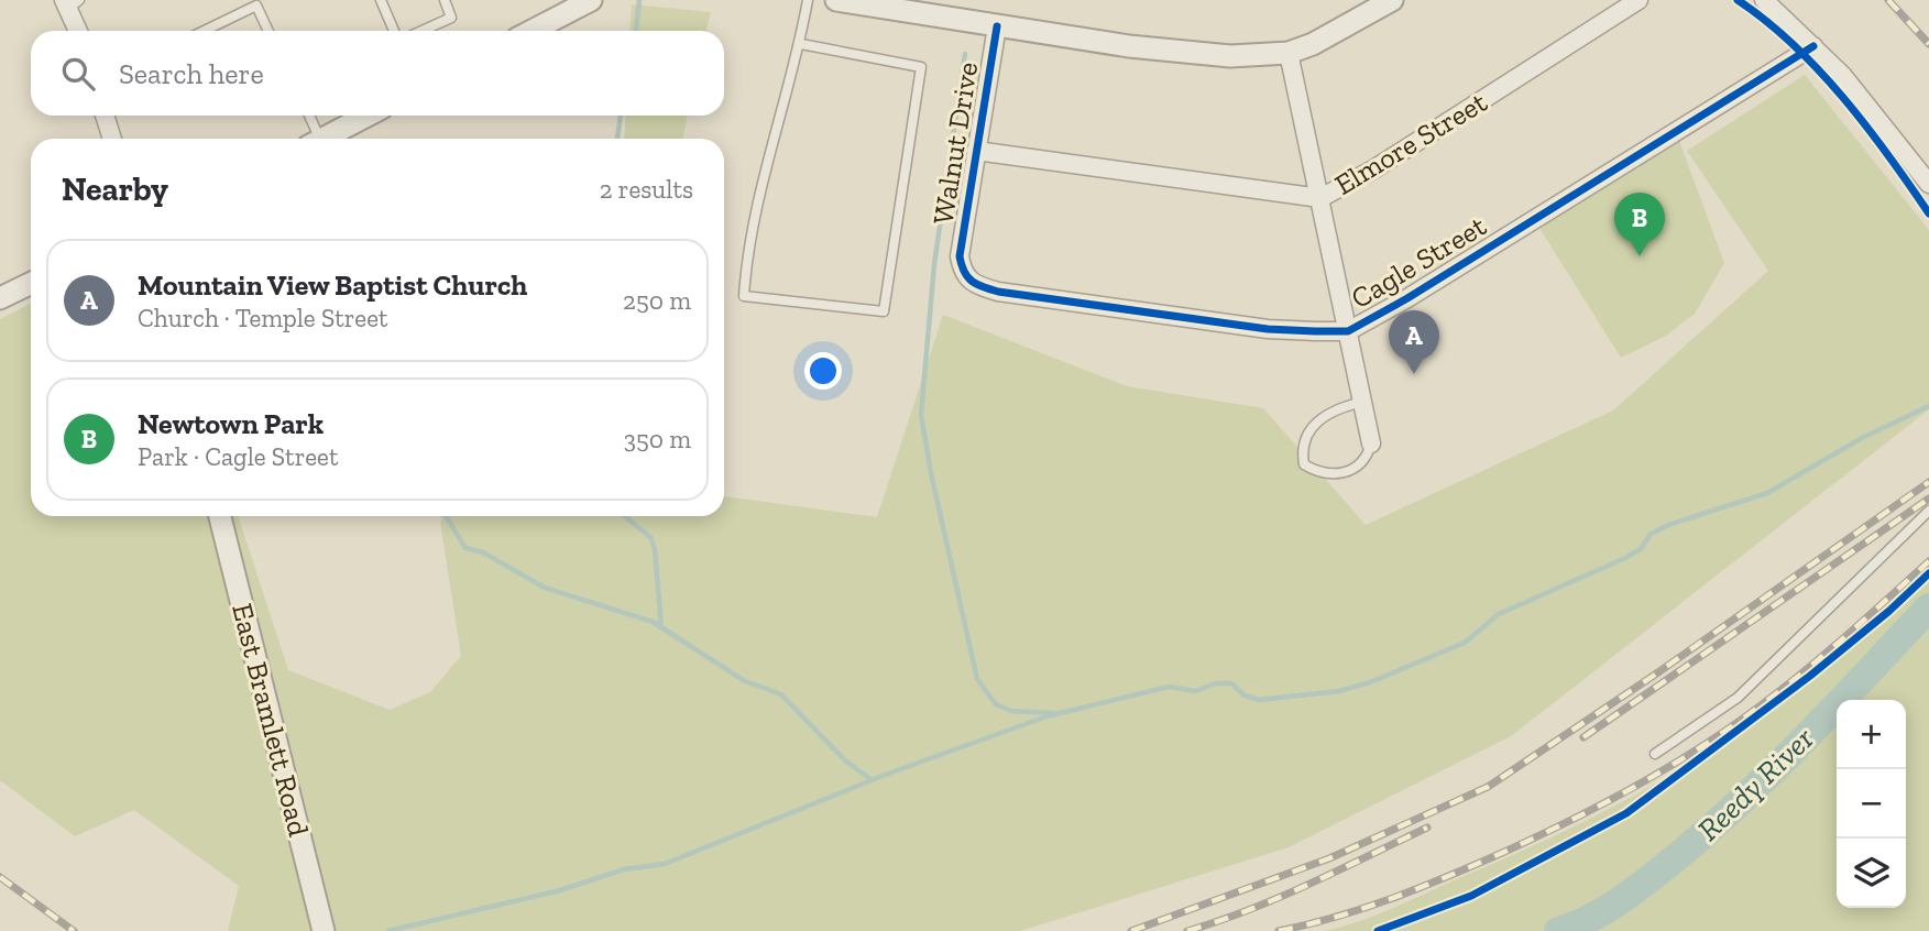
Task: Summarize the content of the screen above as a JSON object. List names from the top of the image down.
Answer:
{
  "streets": {
    "street": [
      "Walnut Drive",
      "Elmore Street",
      "Cagle Street",
      "East Bramlett Road"
    ]
  },
  "crossings": [
    ["Walnut Drive", "Elmore Street"],
    ["Walnut Drive", "Cagle Street"]
  ],
  "water": ["Reedy River"],
  "page": {
    "search": "Search here",
    "heading": ["Nearby", "2 results"],
    "pins": ["B", "A"],
    "list": [
      {
        "mark": "A",
        "name": "Mountain View Baptist Church",
        "note": "Church · Temple Street",
        "value": "250 m"
      },
      {
        "mark": "B",
        "name": "Newtown Park",
        "note": "Park · Cagle Street",
        "value": "350 m"
      }
    ],
    "map_buttons": ["+", "−"]
  }
}
